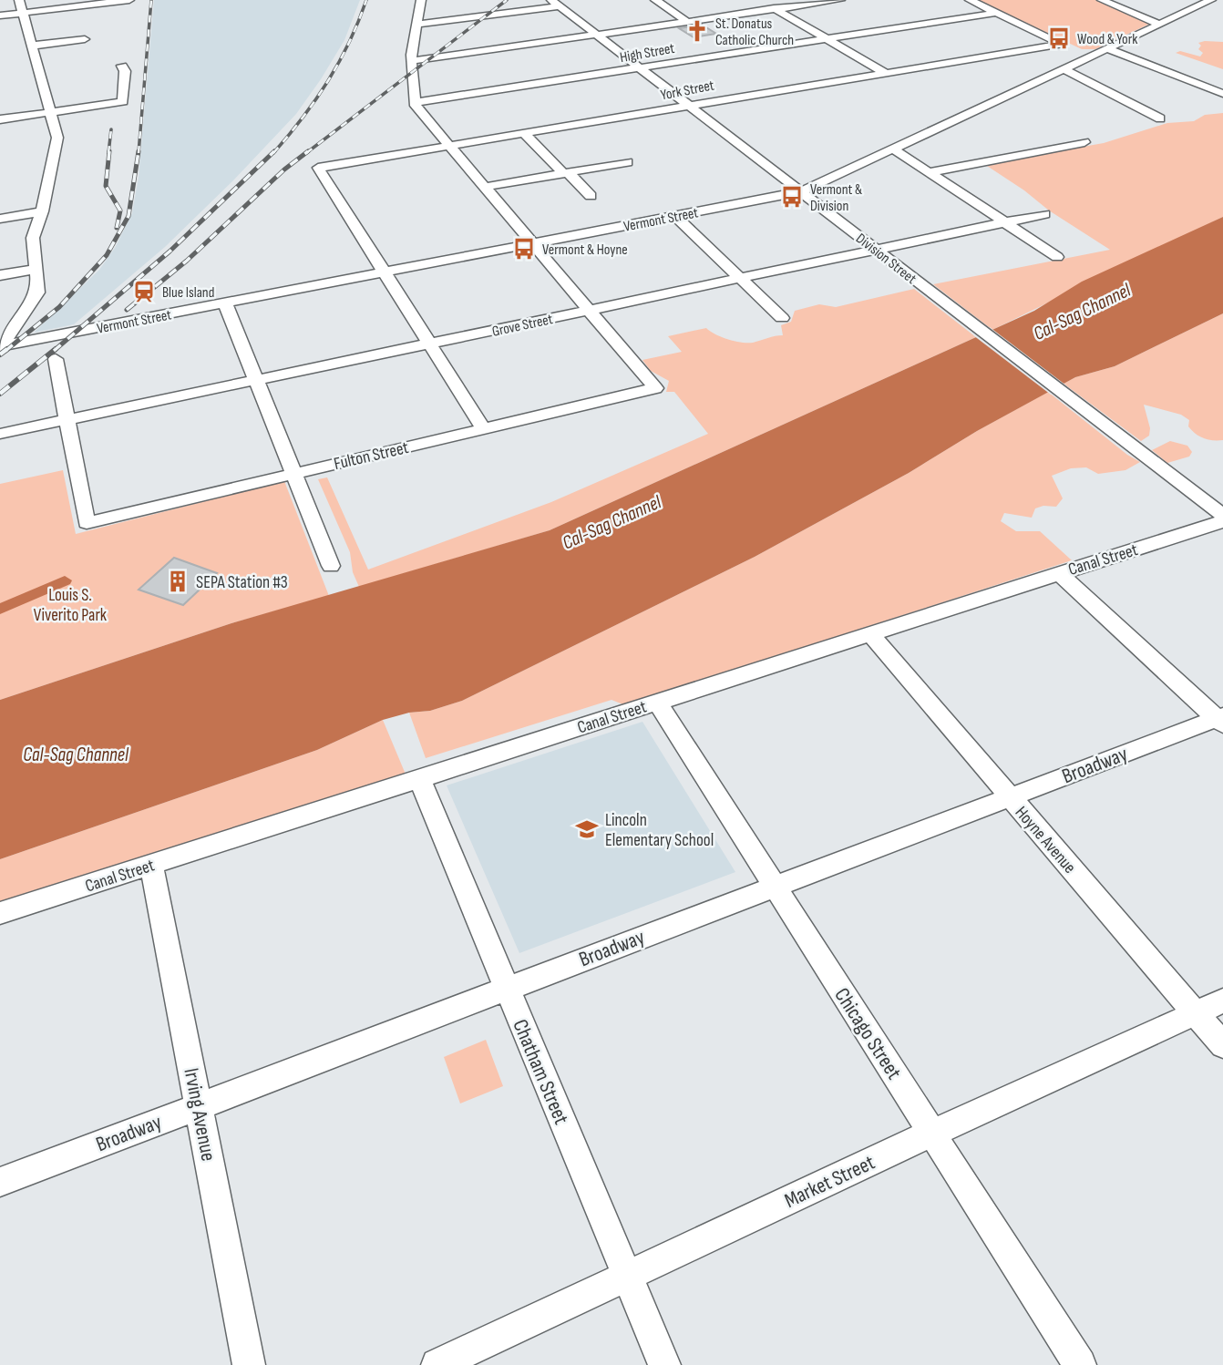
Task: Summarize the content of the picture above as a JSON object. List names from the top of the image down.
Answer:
{
  "streets": {
    "street": [
      "High Street",
      "York Street",
      "Vermont Street",
      "Division Street",
      "Grove Street",
      "Fulton Street",
      "Canal Street",
      "Broadway",
      "Hoyne Avenue",
      "Chicago Street",
      "Chatham Street",
      "Irving Avenue",
      "Market Street"
    ]
  },
  "crossings": [
    ["High Street", "Division Street"],
    ["York Street", "Vermont Street"],
    ["York Street", "Division Street"],
    ["Vermont Street", "Division Street"],
    ["Division Street", "Grove Street"],
    ["Canal Street", "Hoyne Avenue"],
    ["Canal Street", "Chicago Street"],
    ["Canal Street", "Chatham Street"],
    ["Canal Street", "Irving Avenue"],
    ["Broadway", "Hoyne Avenue"],
    ["Broadway", "Chicago Street"],
    ["Broadway", "Chatham Street"],
    ["Broadway", "Irving Avenue"],
    ["Hoyne Avenue", "Market Street"],
    ["Chicago Street", "Market Street"],
    ["Chatham Street", "Market Street"]
  ],
  "water": ["Cal-Sag Channel"],
  "parks": ["Louis S. Viverito Park"],
  "places": {
    "church": ["St. Donatus Catholic Church"],
    "bus stop": ["Wood & York", "Vermont & Division", "Vermont & Hoyne"],
    "station": ["Blue Island"],
    "building": ["SEPA Station #3"],
    "school or university": ["Lincoln Elementary School"]
  }
}
